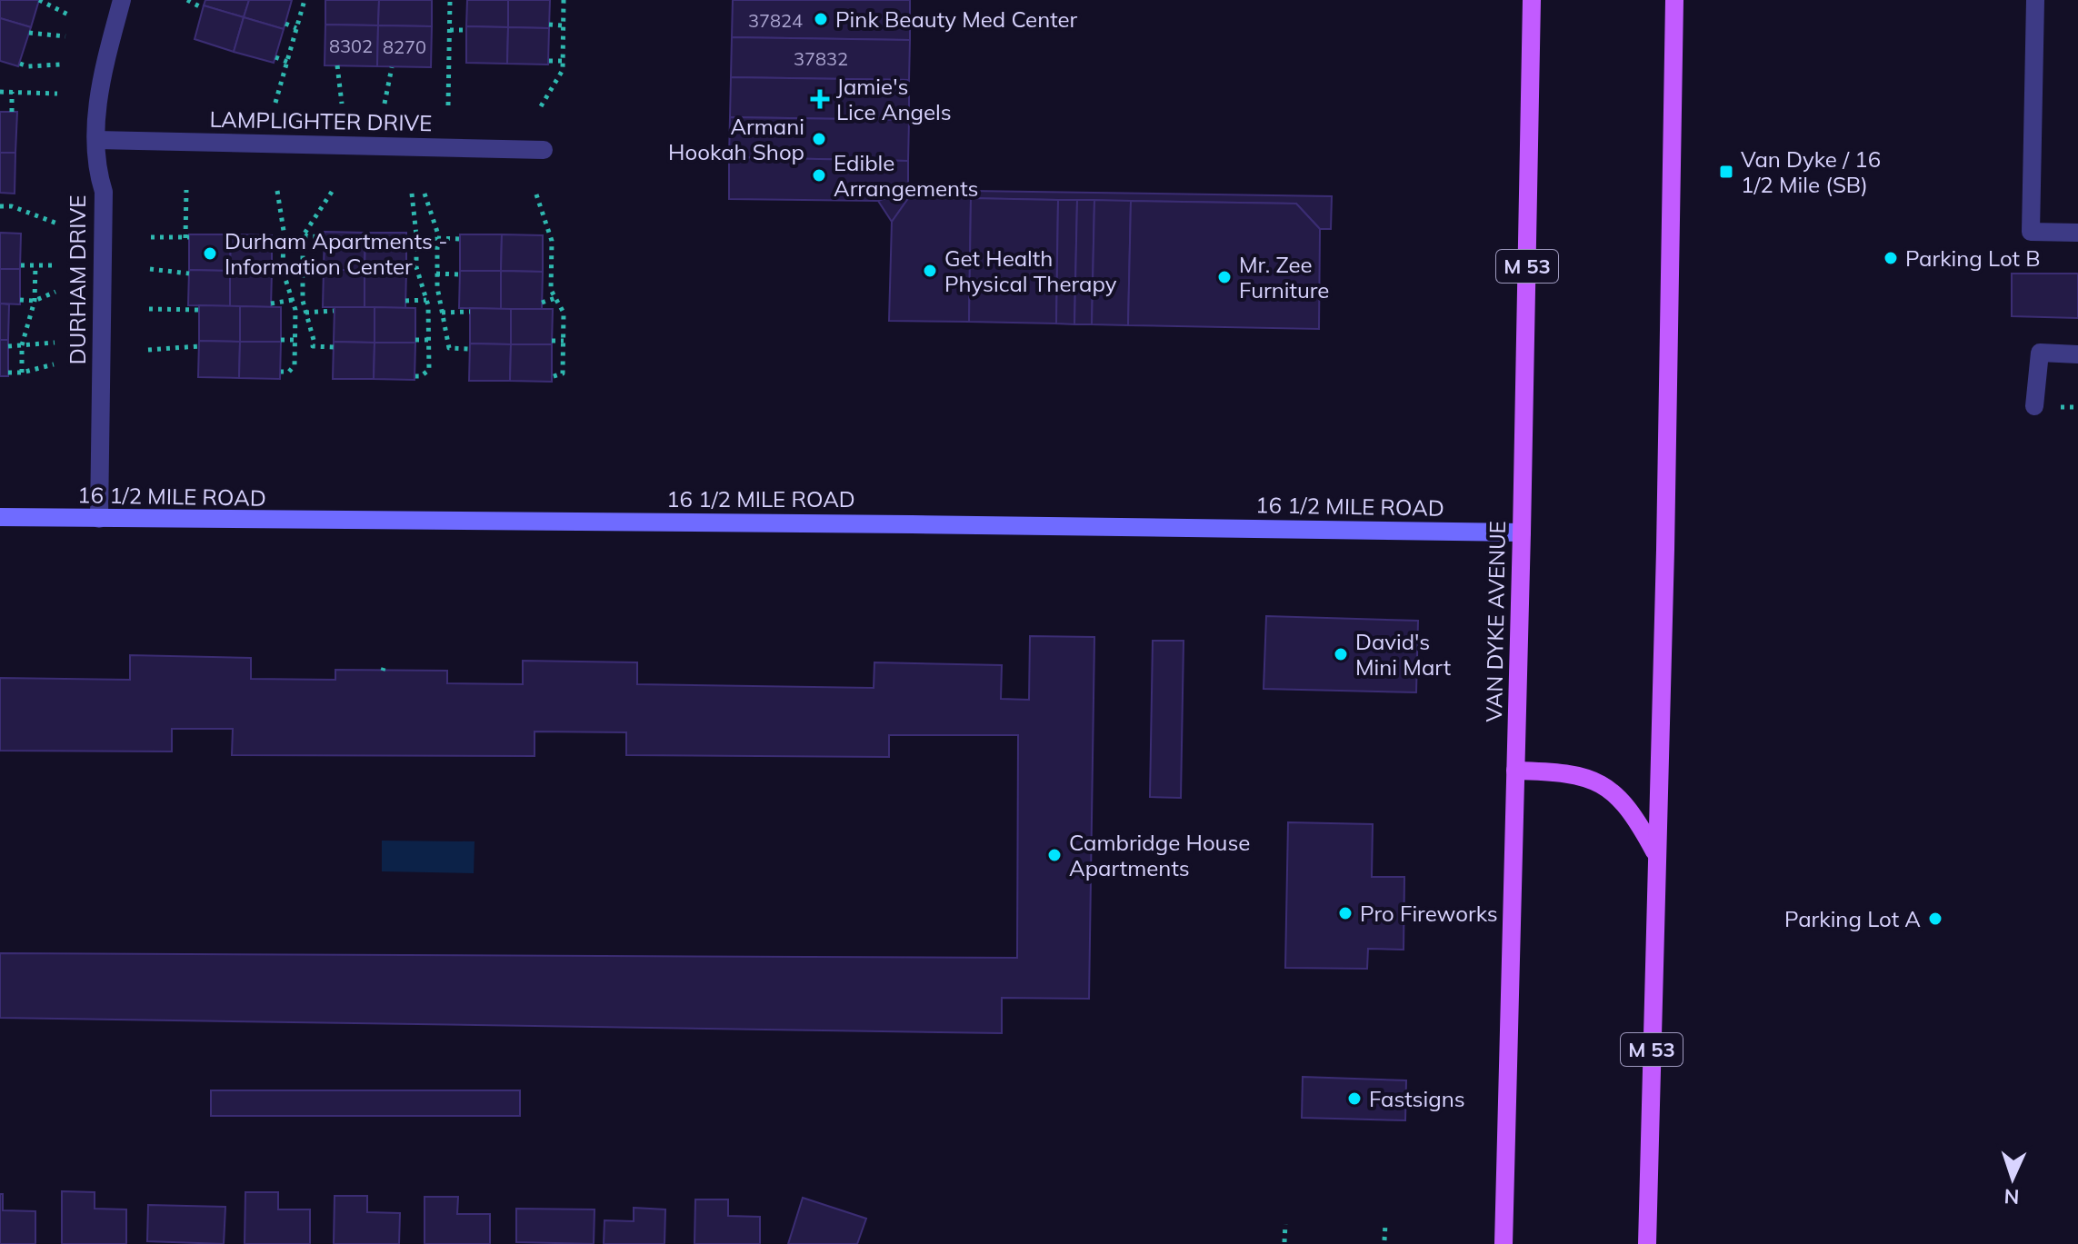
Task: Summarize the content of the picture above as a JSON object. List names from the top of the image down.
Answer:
{
  "streets": {
    "main road": ["M 53", "VAN DYKE AVENUE"],
    "street": ["LAMPLIGHTER DRIVE", "DURHAM DRIVE", "16 1/2 MILE ROAD"]
  },
  "crossings": [
    ["LAMPLIGHTER DRIVE", "DURHAM DRIVE"],
    ["DURHAM DRIVE", "16 1/2 MILE ROAD"],
    ["16 1/2 MILE ROAD", "VAN DYKE AVENUE"]
  ],
  "places": {
    "other": [
      "Pink Beauty Med Center",
      "Armani Hookah Shop",
      "Edible Arrangements",
      "Durham Apartments - Information Center",
      "Parking Lot B",
      "Get Health Physical Therapy",
      "Mr. Zee Furniture",
      "David's Mini Mart",
      "Cambridge House Apartments",
      "Pro Fireworks",
      "Parking Lot A",
      "Fastsigns"
    ],
    "health": ["Jamie's Lice Angels"],
    "transit": ["Van Dyke / 16 1/2 Mile (SB)"]
  },
  "house_numbers": [
    "37824",
    "8302",
    "8270",
    "37832"
  ],
  "north": "bottom"
}
